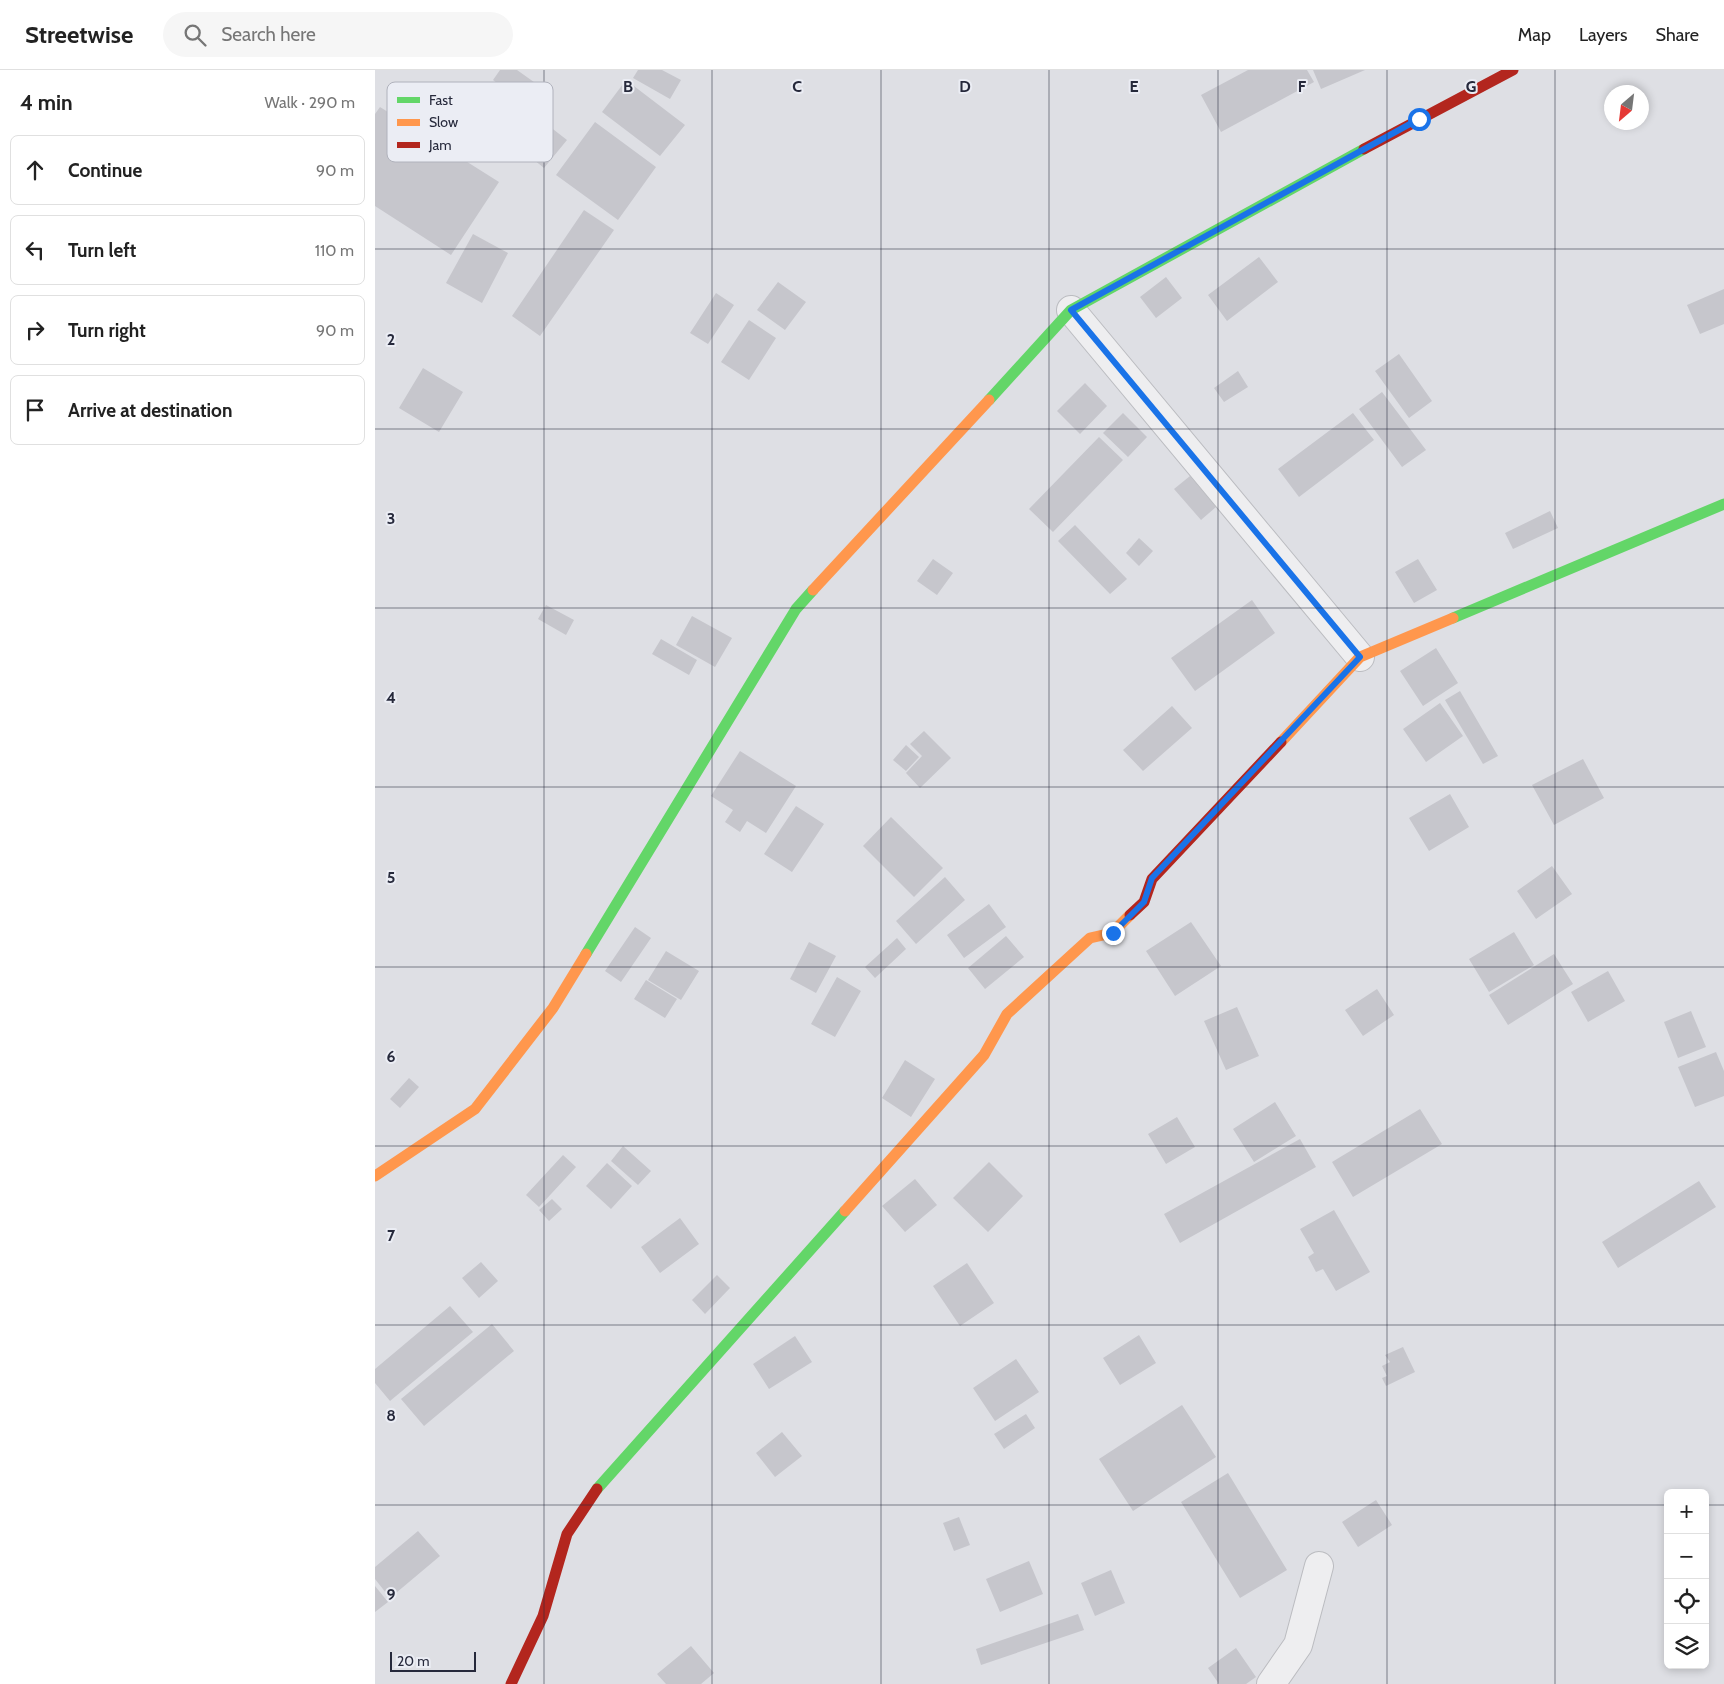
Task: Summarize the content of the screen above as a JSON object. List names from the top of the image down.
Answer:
{
  "legend": ["Fast", "Slow", "Jam"],
  "scale_bar": "20 m",
  "north": "bottom left",
  "page": {
    "header": "Streetwise",
    "search": "Search here",
    "nav": ["Map", "Layers", "Share"],
    "heading": ["4 min", "Walk · 290 m"],
    "list": [
      ["Continue", "90 m"],
      ["Turn left", "110 m"],
      ["Turn right", "90 m"],
      "Arrive at destination"
    ],
    "map_buttons": ["+", "−"],
    "scale": "20 m"
  },
  "grid": {
    "columns": [
      "B",
      "C",
      "D",
      "E",
      "F",
      "G"
    ],
    "rows": [
      "2",
      "3",
      "4",
      "5",
      "6",
      "7",
      "8",
      "9"
    ]
  }
}
